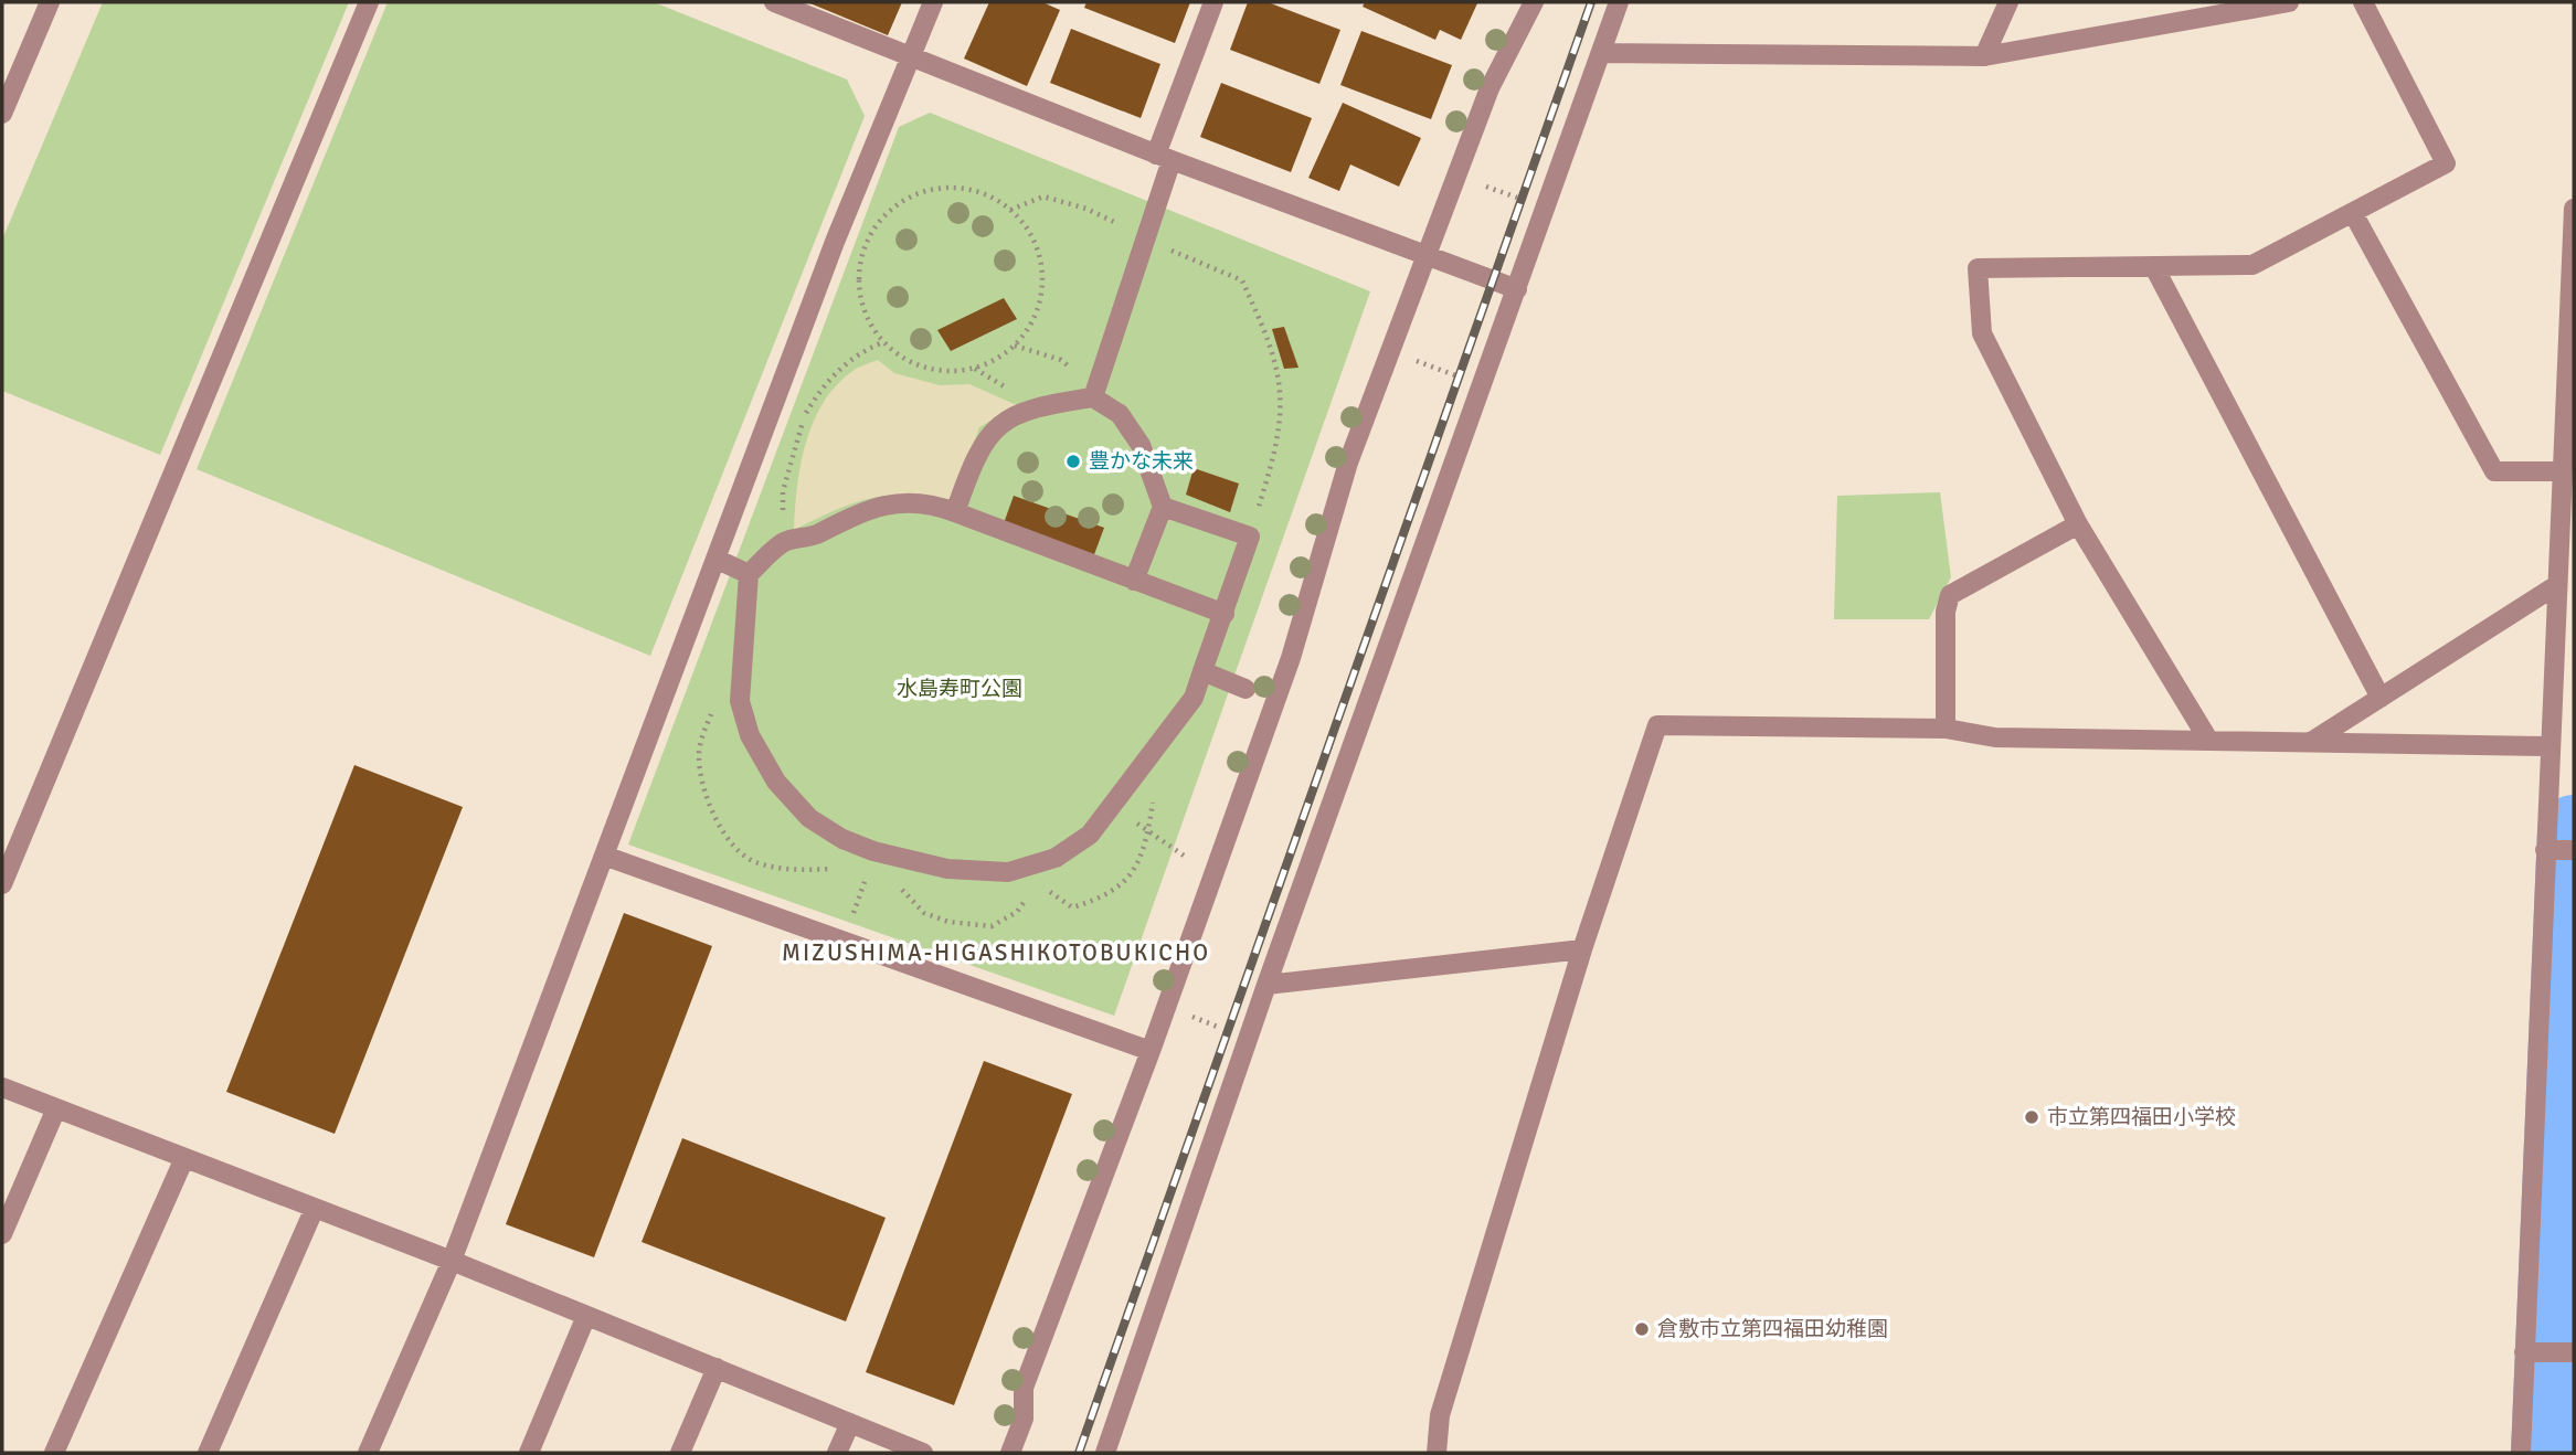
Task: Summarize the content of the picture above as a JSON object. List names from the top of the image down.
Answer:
{
  "districts": ["MIZUSHIMA-HIGASHIKOTOBUKICHO"],
  "parks": ["水島寿町公園"],
  "places": ["豊かな未来", "市立第四福田小学校", "倉敷市立第四福田幼稚園"]
}
